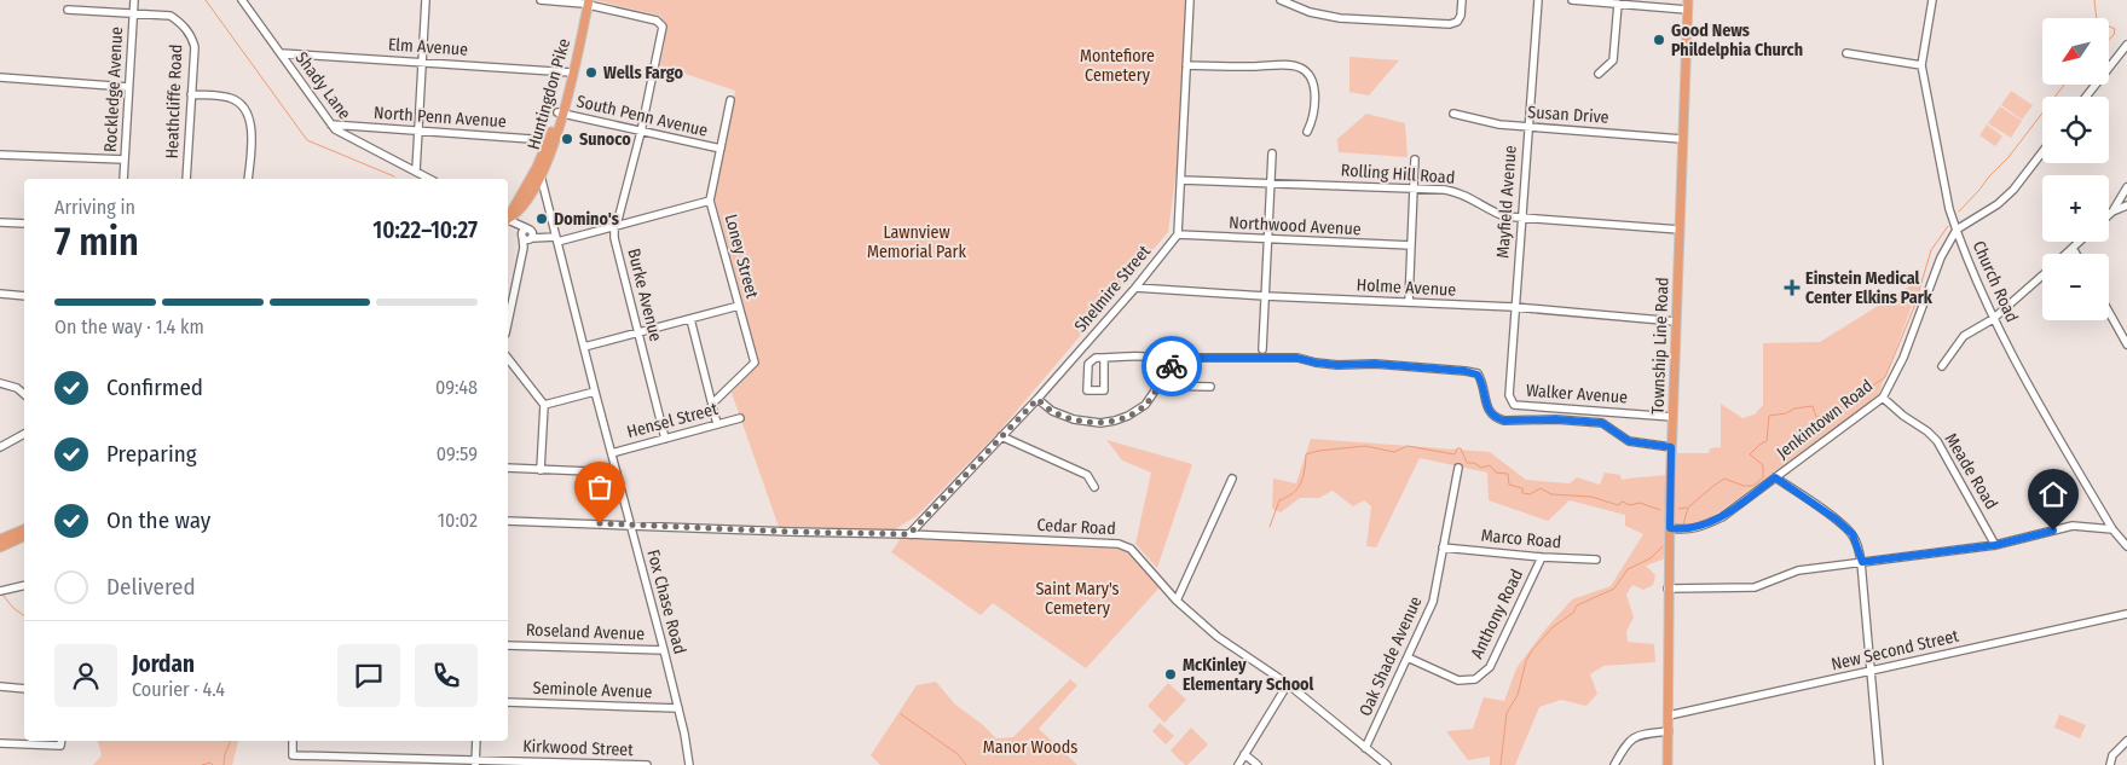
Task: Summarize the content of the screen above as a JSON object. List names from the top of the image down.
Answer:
{
  "streets": {
    "main road": ["Huntingdon Pike", "Township Line Road"],
    "street": [
      "Elm Avenue",
      "Shady Lane",
      "Rockledge Avenue",
      "Heathcliffe Road",
      "Susan Drive",
      "South Penn Avenue",
      "North Penn Avenue",
      "Rolling Hill Road",
      "Mayfield Avenue",
      "Northwood Avenue",
      "Loney Street",
      "Church Road",
      "Holme Avenue",
      "Shelmire Street",
      "Burke Avenue",
      "Walker Avenue",
      "Jenkintown Road",
      "Hensel Street",
      "Meade Road",
      "Cedar Road",
      "Marco Road",
      "Fox Chase Road",
      "Anthony Road",
      "Roseland Avenue",
      "New Second Street",
      "Oak Shade Avenue",
      "Seminole Avenue",
      "Kirkwood Street"
    ]
  },
  "crossings": [
    ["Elm Avenue", "Shady Lane"],
    ["Elm Avenue", "Huntingdon Pike"],
    ["Shady Lane", "North Penn Avenue"],
    ["Rockledge Avenue", "Heathcliffe Road"],
    ["Huntingdon Pike", "South Penn Avenue"],
    ["Huntingdon Pike", "North Penn Avenue"],
    ["Huntingdon Pike", "Burke Avenue"],
    ["Huntingdon Pike", "Fox Chase Road"],
    ["Susan Drive", "Mayfield Avenue"],
    ["Susan Drive", "Township Line Road"],
    ["South Penn Avenue", "Loney Street"],
    ["South Penn Avenue", "Burke Avenue"],
    ["Rolling Hill Road", "Mayfield Avenue"],
    ["Rolling Hill Road", "Township Line Road"],
    ["Mayfield Avenue", "Holme Avenue"],
    ["Mayfield Avenue", "Walker Avenue"],
    ["Northwood Avenue", "Shelmire Street"],
    ["Church Road", "Jenkintown Road"],
    ["Holme Avenue", "Shelmire Street"],
    ["Holme Avenue", "Township Line Road"],
    ["Shelmire Street", "Cedar Road"],
    ["Burke Avenue", "Hensel Street"],
    ["Township Line Road", "Walker Avenue"],
    ["Township Line Road", "Jenkintown Road"],
    ["Township Line Road", "New Second Street"],
    ["Jenkintown Road", "Meade Road"],
    ["Hensel Street", "Fox Chase Road"],
    ["Cedar Road", "Fox Chase Road"],
    ["Cedar Road", "Oak Shade Avenue"],
    ["Marco Road", "Anthony Road"],
    ["Marco Road", "Oak Shade Avenue"],
    ["Fox Chase Road", "Roseland Avenue"],
    ["Fox Chase Road", "Seminole Avenue"],
    ["Anthony Road", "Oak Shade Avenue"]
  ],
  "parks": [
    "Montefiore Cemetery",
    "Lawnview Memorial Park",
    "Saint Mary's Cemetery",
    "Manor Woods"
  ],
  "places": {
    "other": [
      "Good News Phildelphia Church",
      "Wells Fargo",
      "Sunoco",
      "Domino's",
      "McKinley Elementary School"
    ],
    "health": ["Einstein Medical Center Elkins Park"]
  },
  "north": "bottom left",
  "page": {
    "map_buttons": ["+", "−"],
    "heading": ["7 min", "Arriving in", "10:22–10:27"],
    "panel": ["Jordan", "Courier · 4.4"],
    "bar": "On the way · 1.4 km",
    "list": [
      ["Confirmed", "09:48"],
      ["Preparing", "09:59"],
      ["On the way", "10:02"],
      "Delivered"
    ]
  }
}
